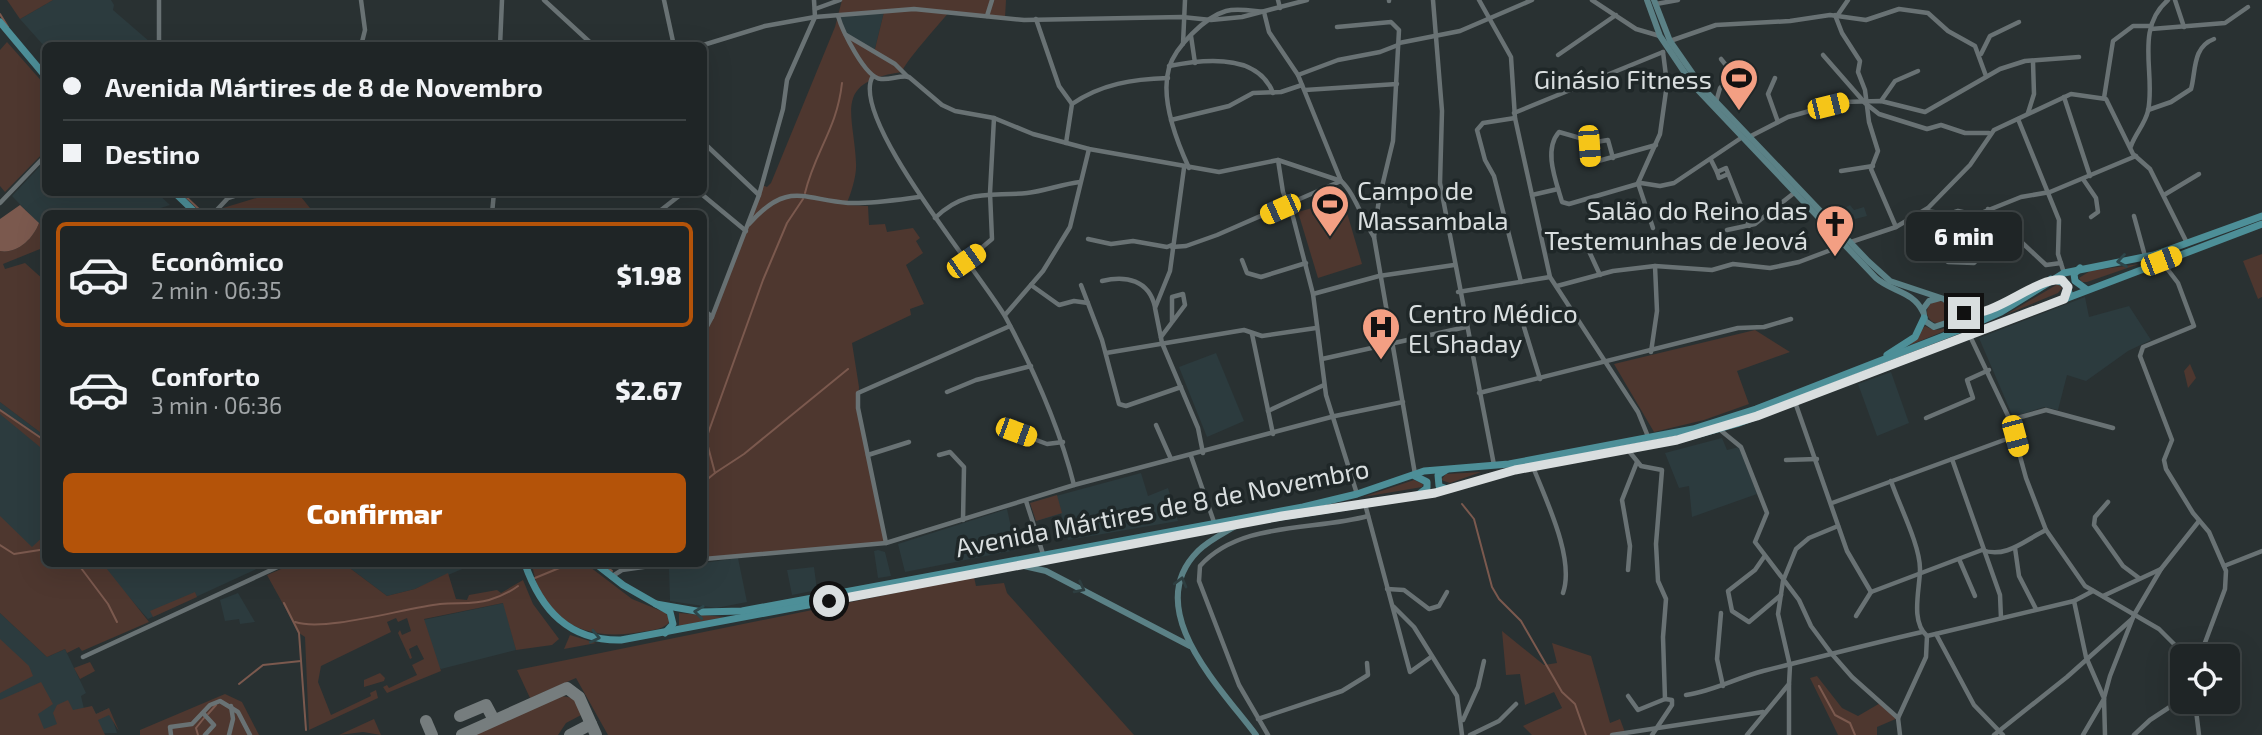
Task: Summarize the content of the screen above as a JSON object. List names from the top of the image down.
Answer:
{
  "streets": {
    "main road": ["Avenida Mártires de 8 de Novembro"]
  },
  "places": {
    "sports": ["Ginásio Fitness", "Campo de Massambala"],
    "church": ["Salão do Reino das Testemunhas de Jeová"],
    "hospital": ["Centro Médico El Shaday"]
  },
  "page": {
    "banner": ["Avenida Mártires de 8 de Novembro", "Destino"],
    "bubble": "6 min",
    "list": [
      {
        "name": "Econômico",
        "note": "2 min · 06:35",
        "value": "$1.98"
      },
      {
        "name": "Conforto",
        "note": "3 min · 06:36",
        "value": "$2.67"
      }
    ],
    "buttons": "Confirmar"
  }
}
